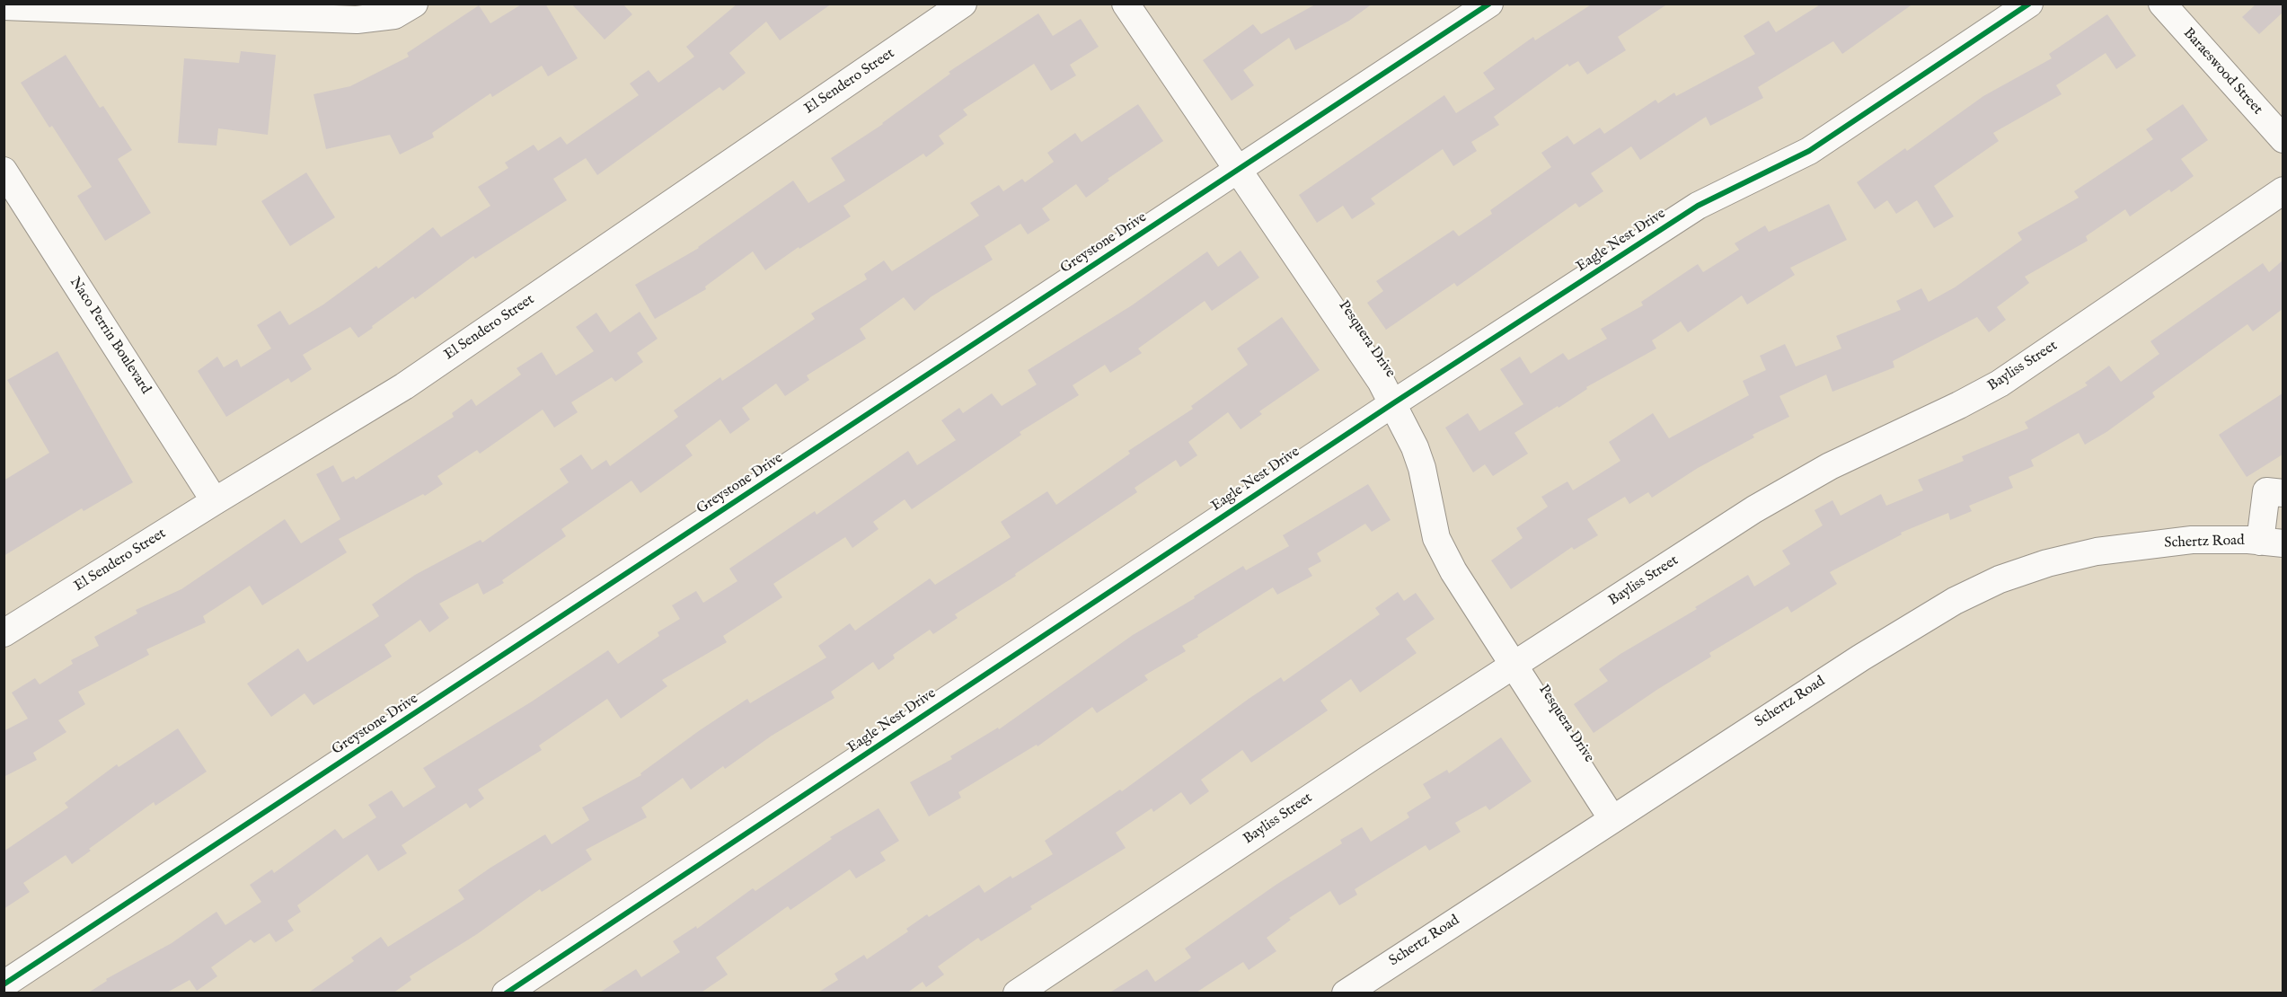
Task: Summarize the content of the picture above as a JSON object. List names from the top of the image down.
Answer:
{
  "streets": {
    "street": [
      "Baraeswood Street",
      "El Sendero Street",
      "Eagle Nest Drive",
      "Greystone Drive",
      "Naco Perrin Boulevard",
      "Pesquera Drive",
      "Bayliss Street",
      "Schertz Road"
    ]
  },
  "crossings": [
    ["El Sendero Street", "Naco Perrin Boulevard"],
    ["Eagle Nest Drive", "Pesquera Drive"],
    ["Greystone Drive", "Pesquera Drive"],
    ["Pesquera Drive", "Bayliss Street"],
    ["Pesquera Drive", "Schertz Road"]
  ]
}
